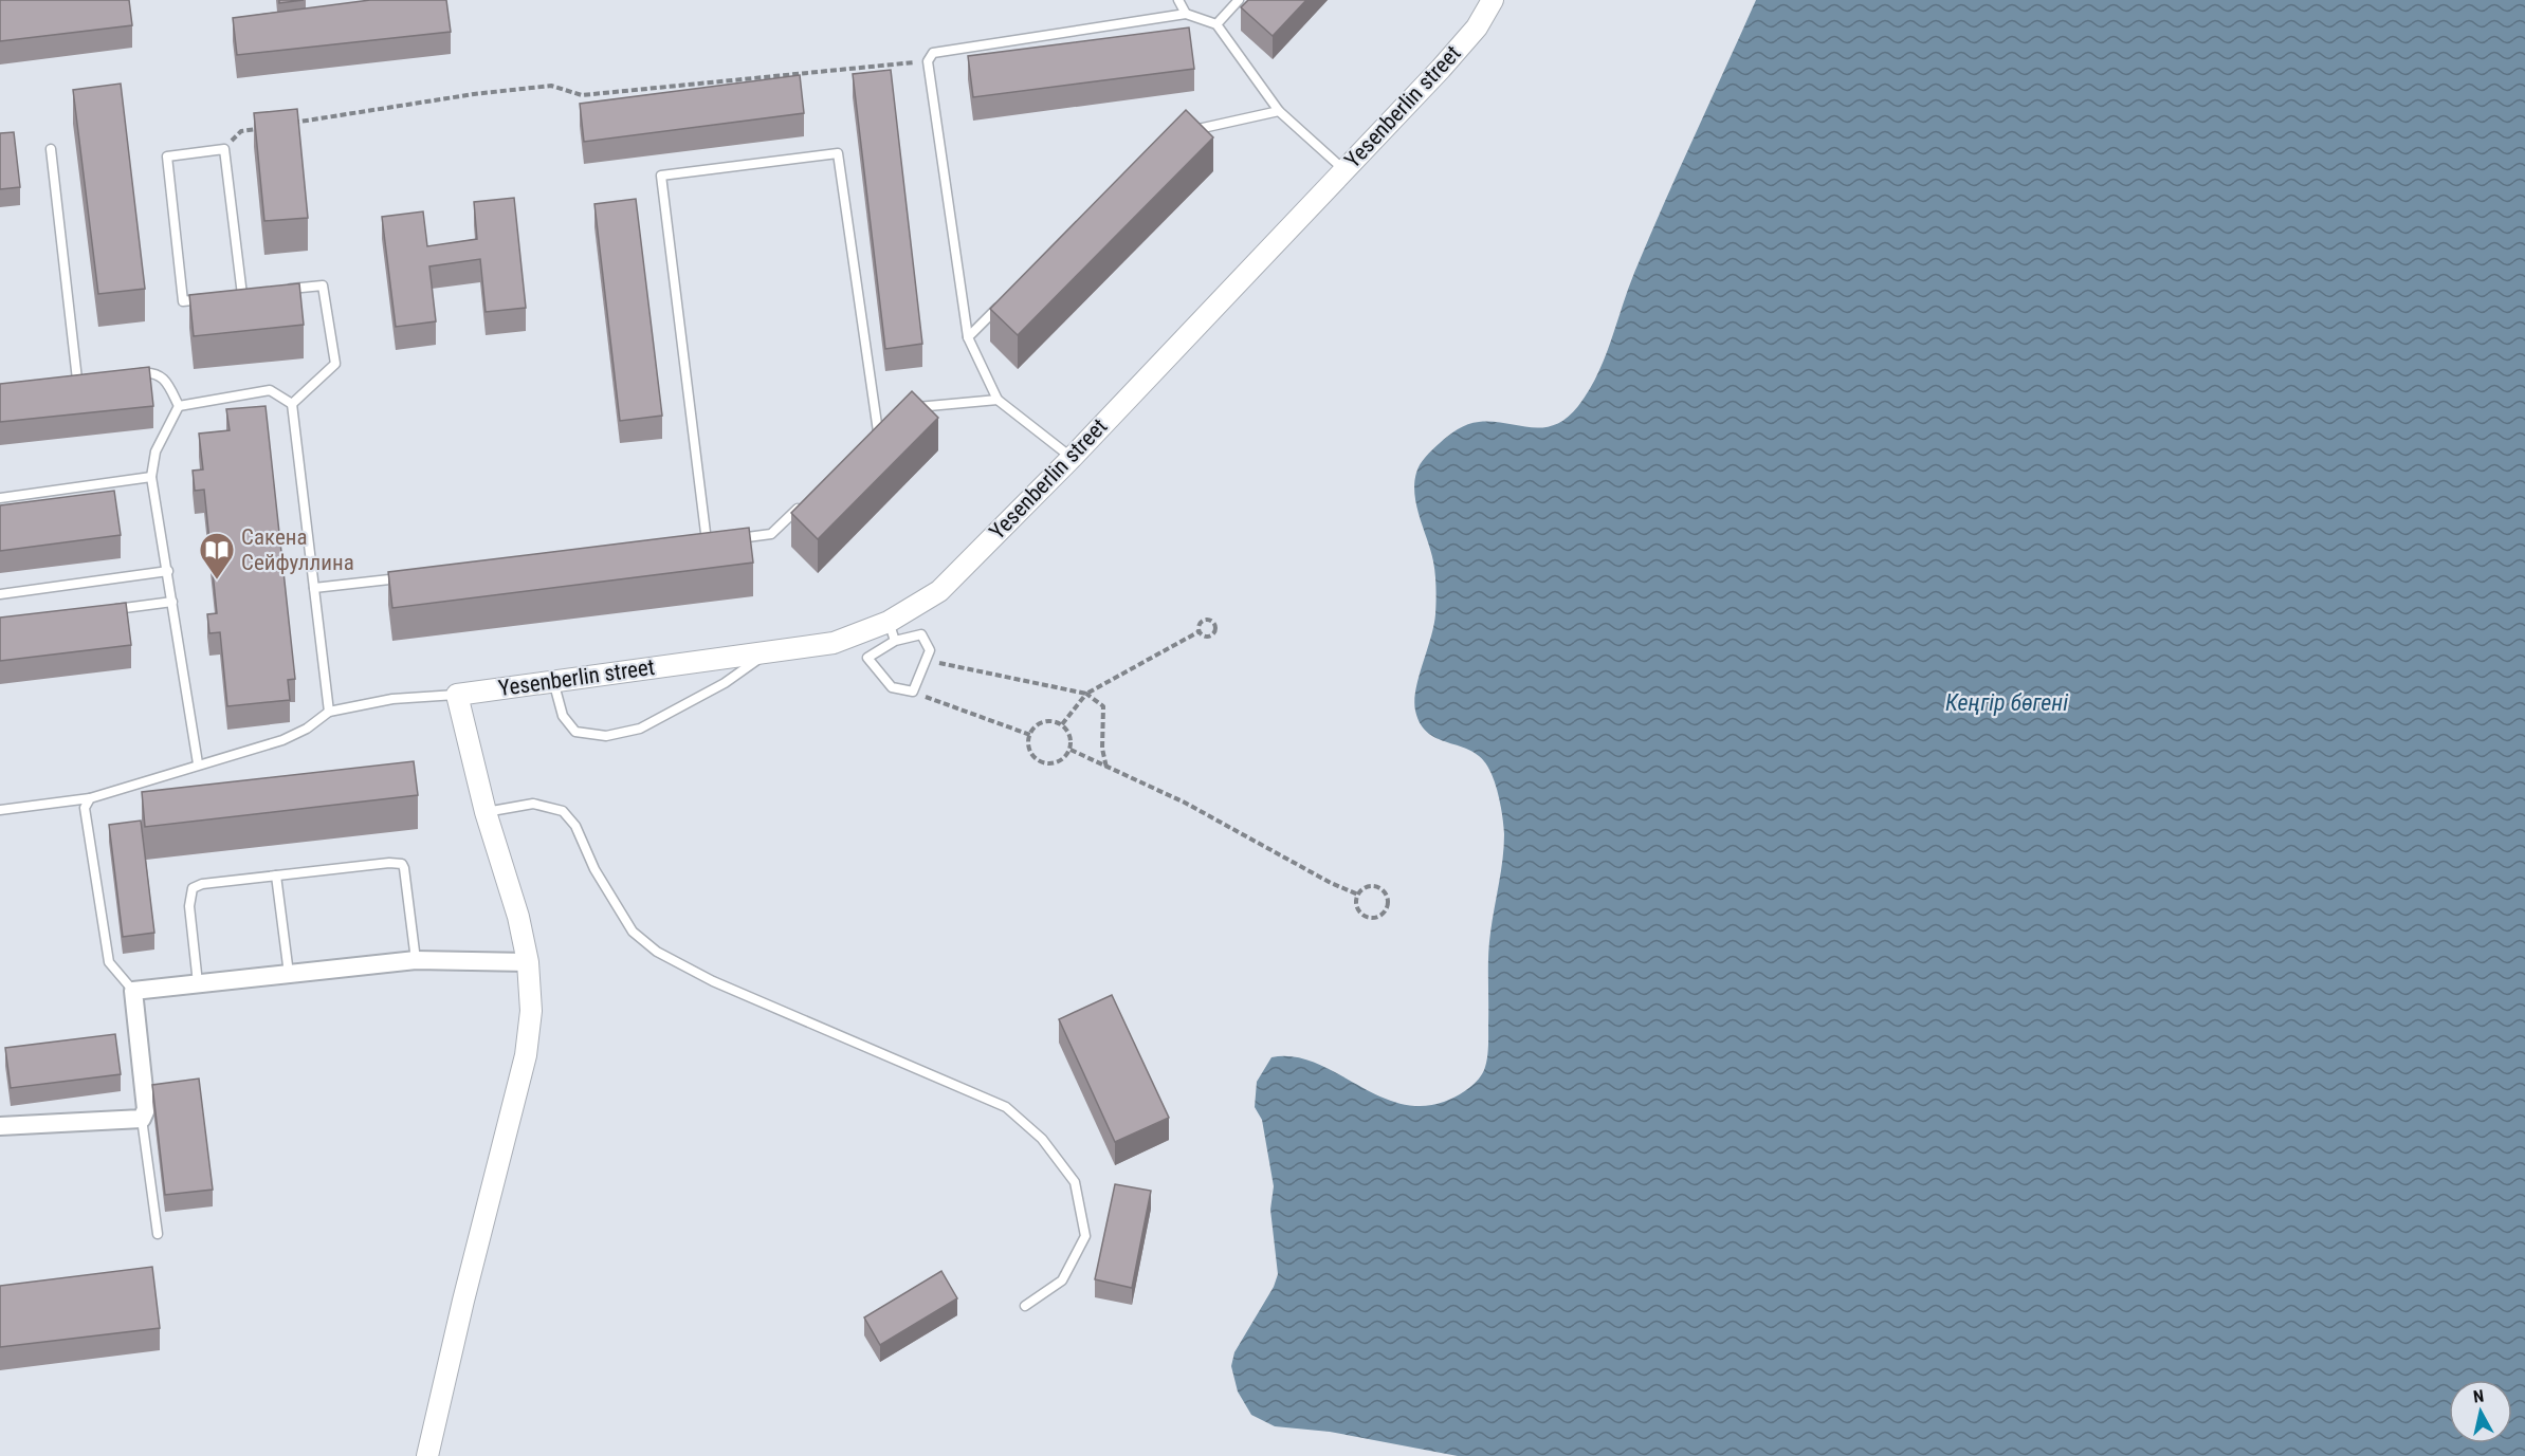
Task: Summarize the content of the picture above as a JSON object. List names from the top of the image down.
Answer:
{
  "streets": {
    "street": ["Yesenberlin street"]
  },
  "water": ["Кеңгір бөгені"],
  "places": {
    "library": ["Сакена Сейфуллина"]
  },
  "north": "top"
}
